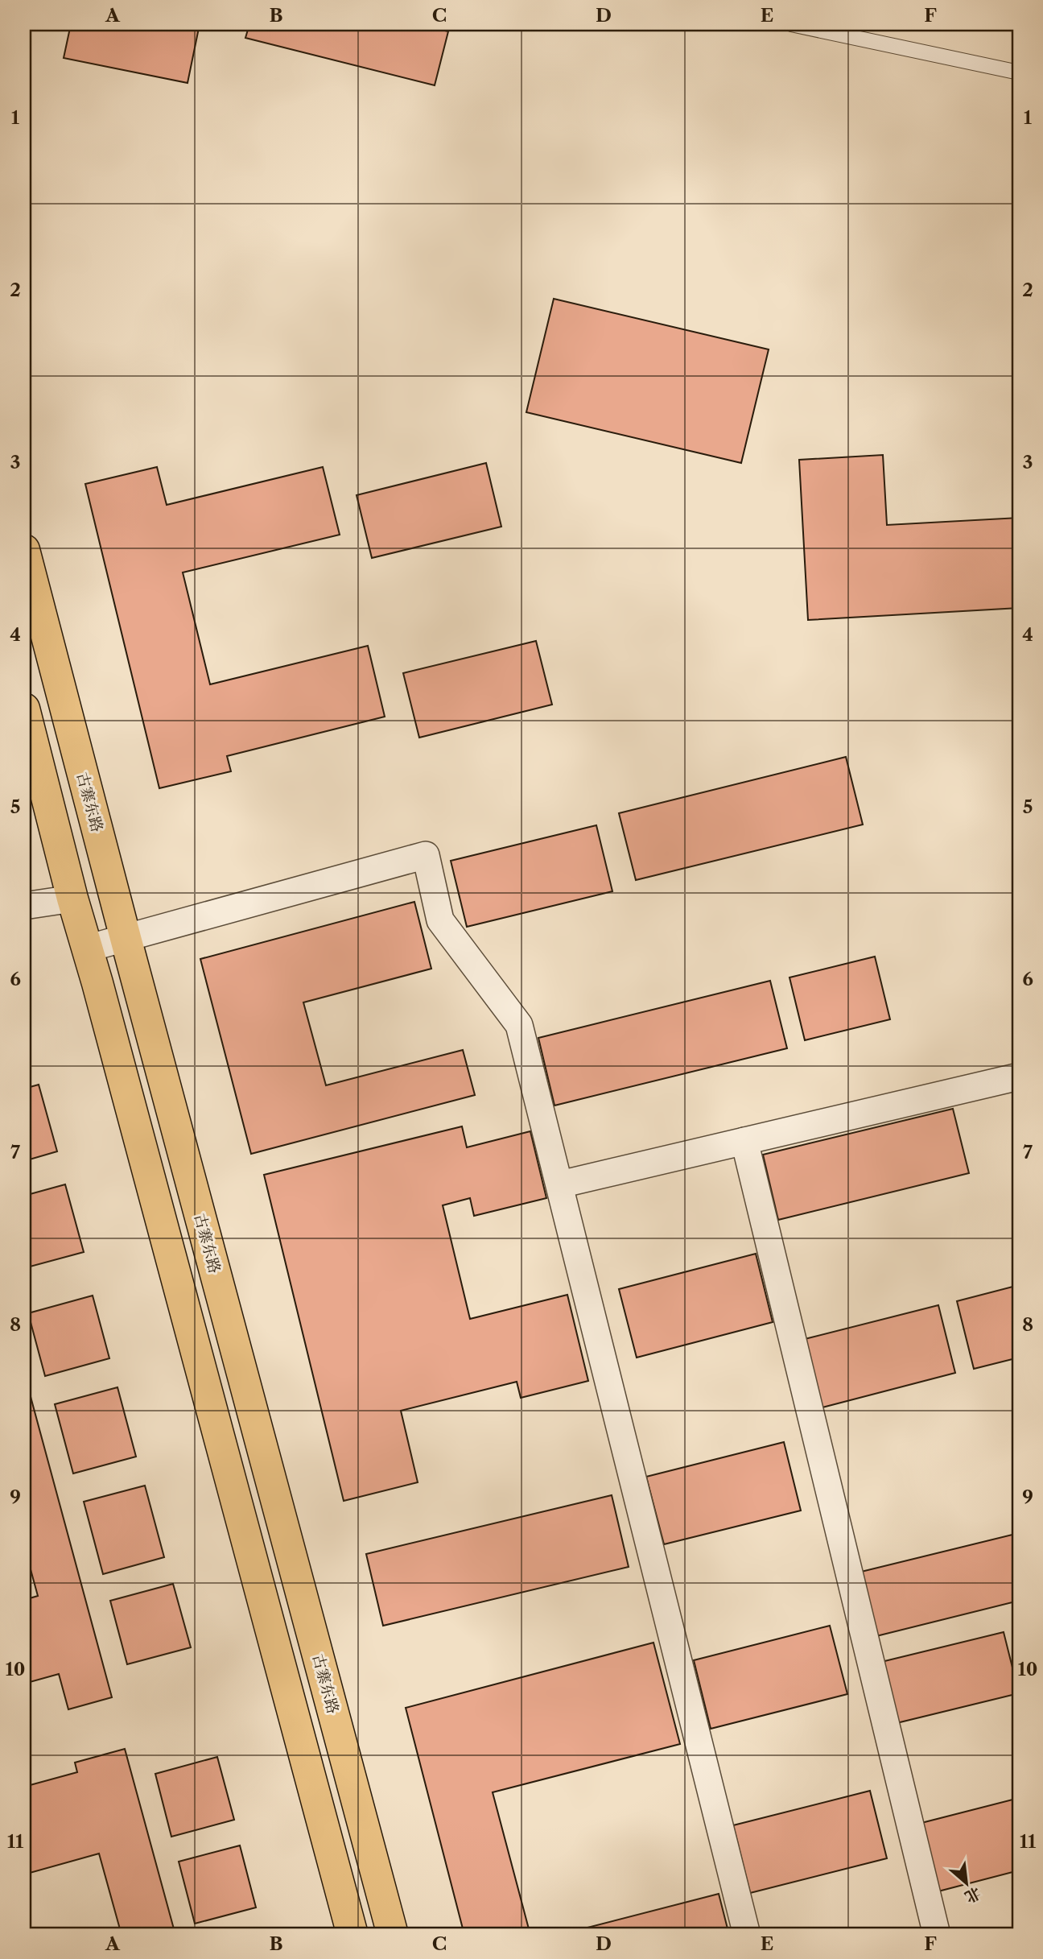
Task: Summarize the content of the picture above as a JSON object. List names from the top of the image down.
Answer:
{
  "streets": {
    "main road": ["古寨东路"]
  },
  "north": "bottom right",
  "grid": {
    "columns": [
      "A",
      "B",
      "C",
      "D",
      "E",
      "F"
    ],
    "rows": [
      "1",
      "2",
      "3",
      "4",
      "5",
      "6",
      "7",
      "8",
      "9",
      "10",
      "11"
    ]
  }
}
